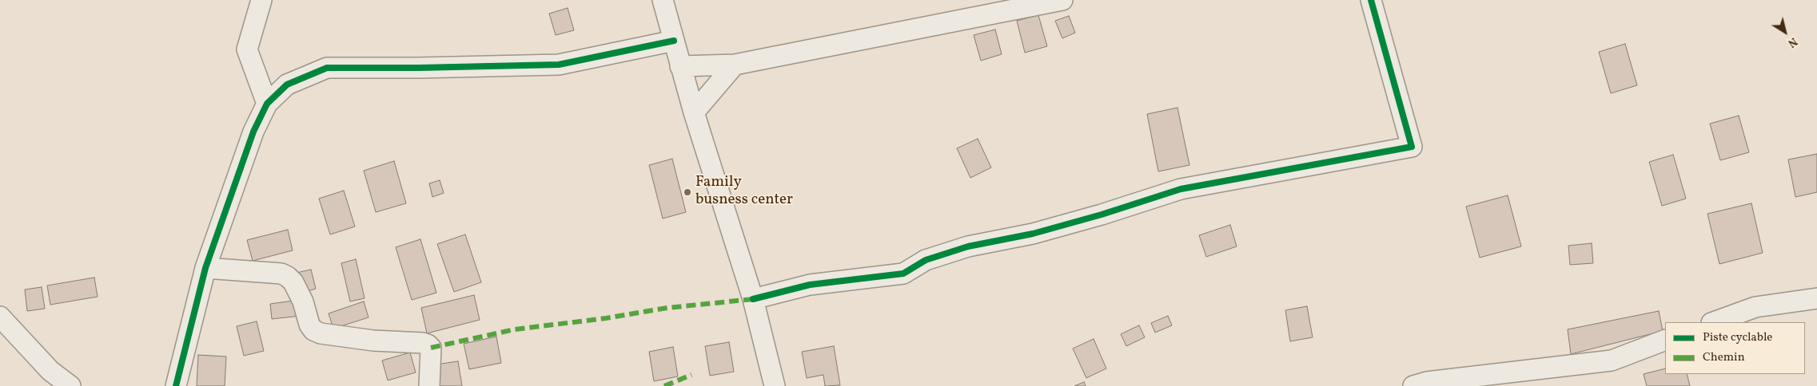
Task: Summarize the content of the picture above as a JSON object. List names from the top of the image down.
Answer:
{
  "places": ["Family busness center"],
  "legend": ["Piste cyclable", "Chemin"],
  "north": "bottom right"
}
